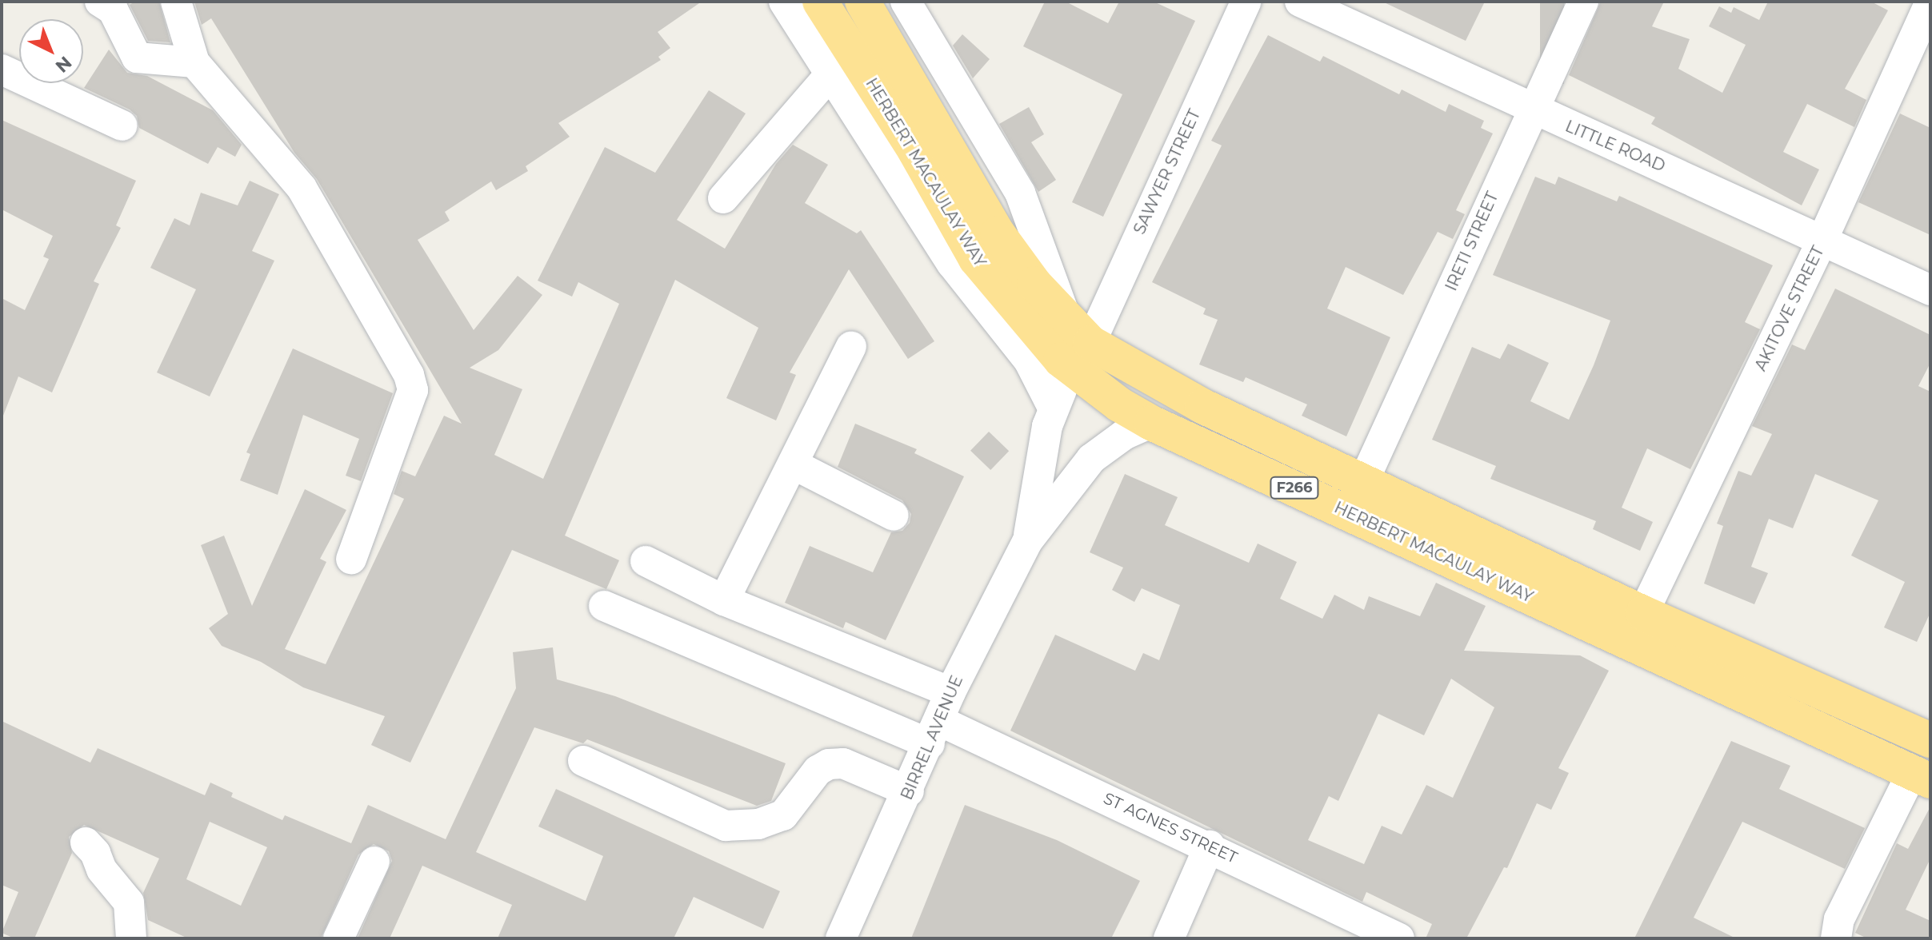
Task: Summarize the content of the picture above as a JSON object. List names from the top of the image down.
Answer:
{
  "streets": {
    "highway": ["HERBERT MACAULAY WAY", "F266"],
    "street": [
      "LITTLE ROAD",
      "SAWYER STREET",
      "IRETI STREET",
      "AKITOVE STREET",
      "BIRREL AVENUE",
      "ST AGNES STREET"
    ]
  },
  "crossings": [
    ["LITTLE ROAD", "IRETI STREET"],
    ["LITTLE ROAD", "AKITOVE STREET"],
    ["SAWYER STREET", "HERBERT MACAULAY WAY"],
    ["SAWYER STREET", "BIRREL AVENUE"],
    ["HERBERT MACAULAY WAY", "IRETI STREET"],
    ["HERBERT MACAULAY WAY", "AKITOVE STREET"],
    ["BIRREL AVENUE", "ST AGNES STREET"]
  ],
  "north": "bottom right"
}
